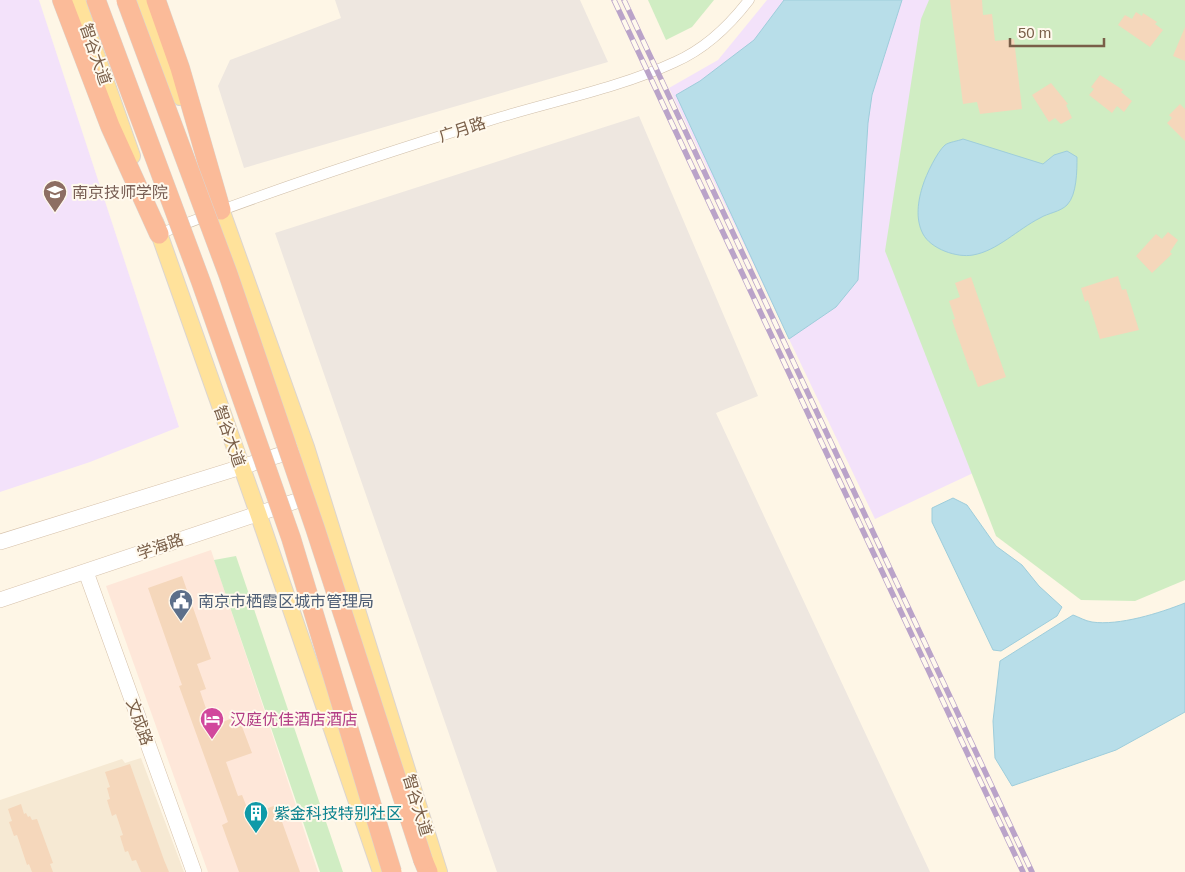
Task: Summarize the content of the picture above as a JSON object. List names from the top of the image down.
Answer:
{
  "streets": {
    "highway": ["智谷大道"],
    "main road": ["学海路", "文成路"],
    "street": ["广月路"]
  },
  "crossings": [
    ["智谷大道", "广月路"],
    ["智谷大道", "学海路"],
    ["学海路", "文成路"]
  ],
  "places": {
    "school or university": ["南京技师学院"],
    "public building": ["南京市栖霞区城市管理局"],
    "hotel": ["汉庭优佳酒店酒店"],
    "building": ["紫金科技特别社区"]
  },
  "scale_bar": "50 m"
}
